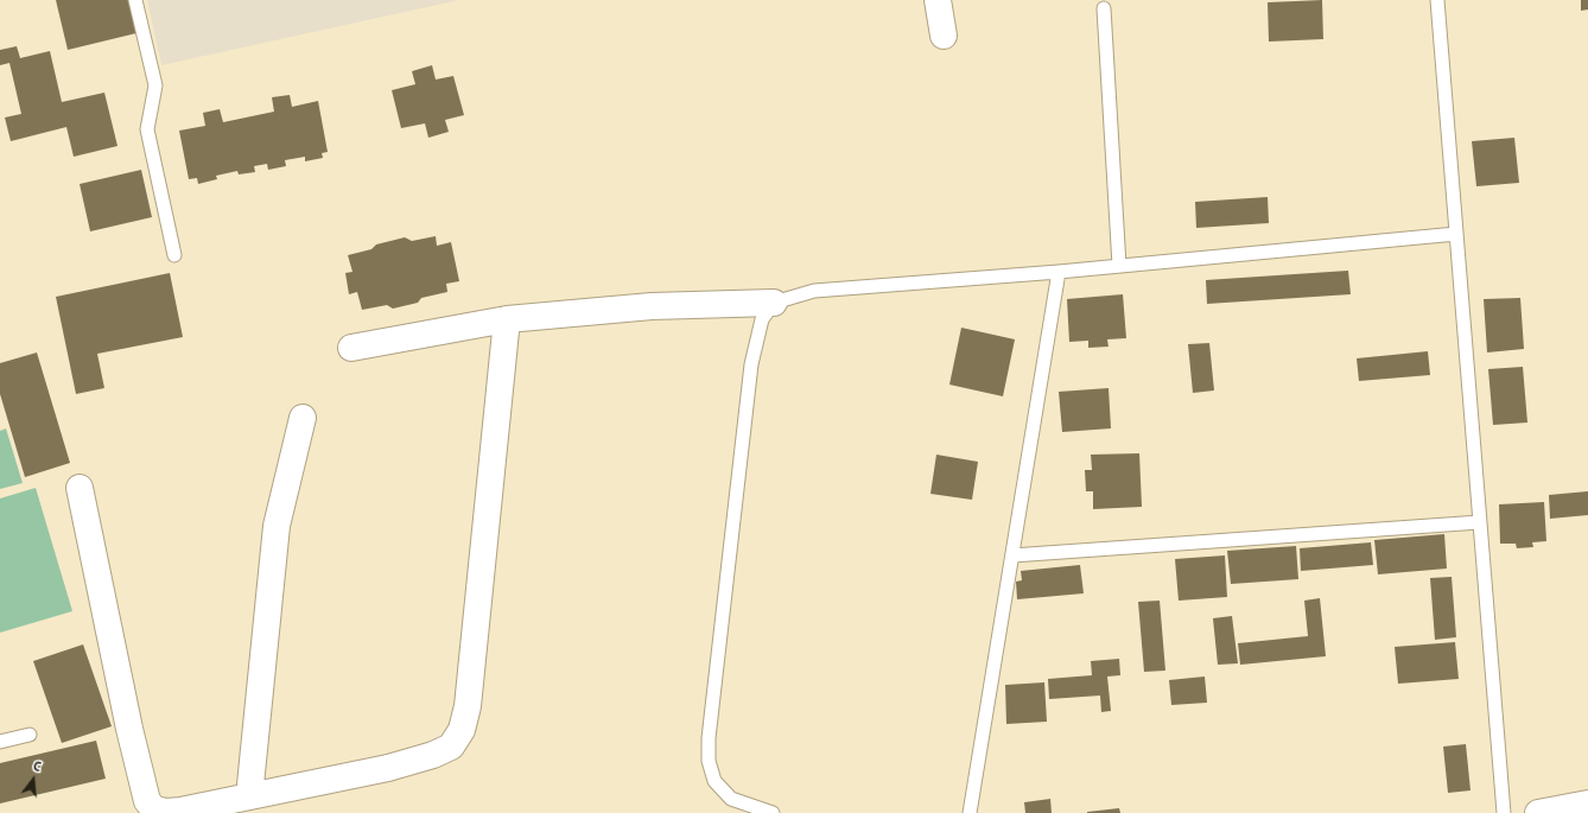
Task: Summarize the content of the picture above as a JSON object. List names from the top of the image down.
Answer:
{
  "north": "top"
}
